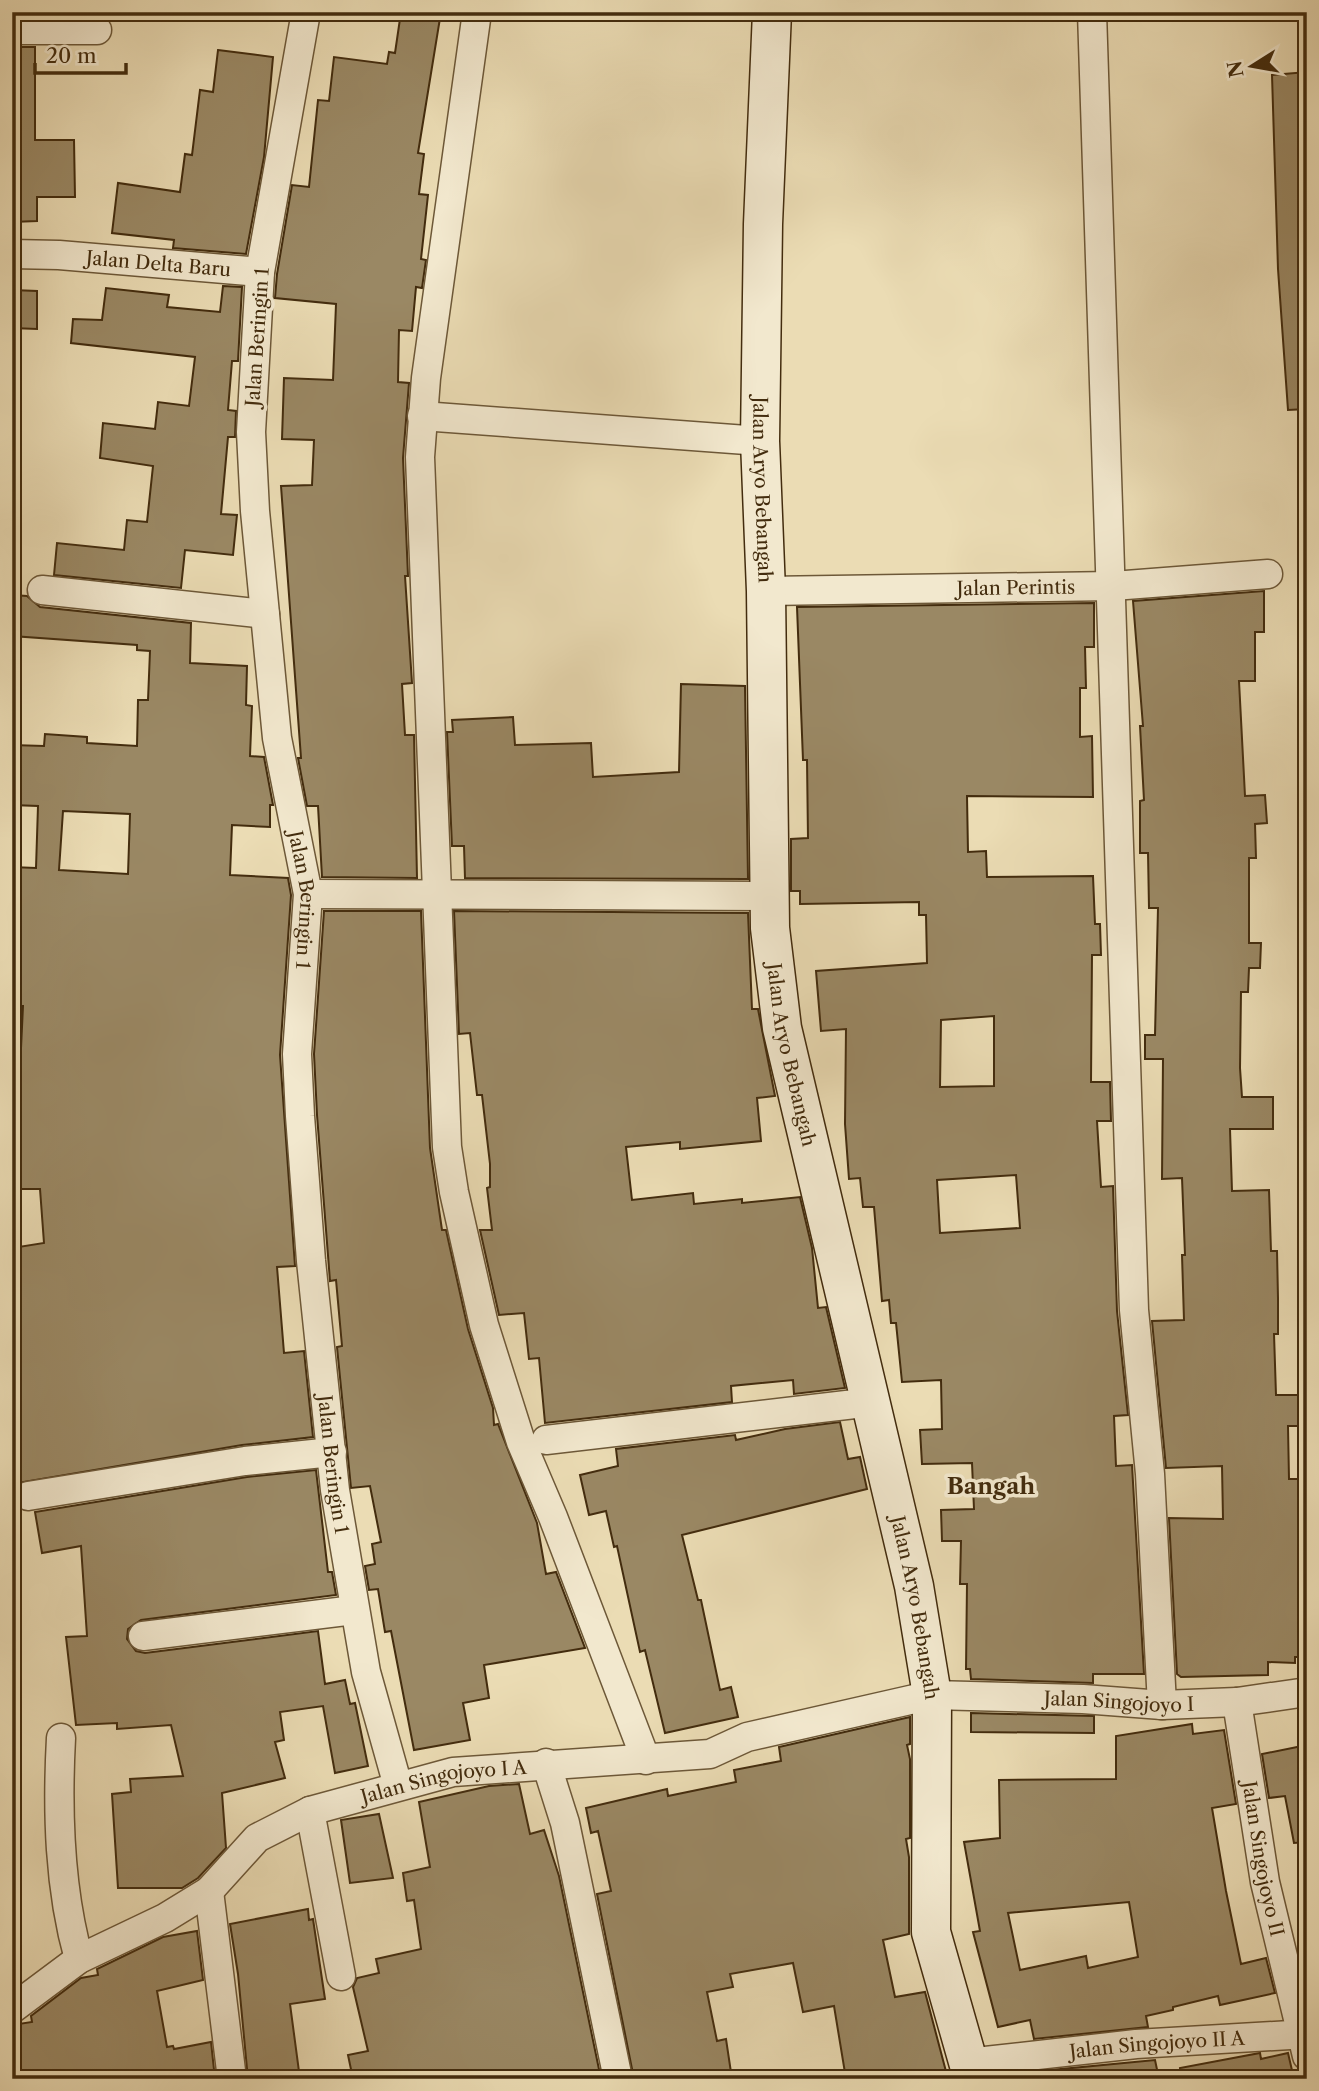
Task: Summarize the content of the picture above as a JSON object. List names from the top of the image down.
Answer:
{
  "streets": {
    "street": [
      "Jalan Delta Baru",
      "Jalan Beringin 1",
      "Jalan Aryo Bebangah",
      "Jalan Perintis",
      "Jalan Singojoyo I",
      "Jalan Singojoyo I A",
      "Jalan Singojoyo II",
      "Jalan Singojoyo II A"
    ]
  },
  "crossings": [
    ["Jalan Delta Baru", "Jalan Beringin 1"],
    ["Jalan Beringin 1", "Jalan Singojoyo I A"],
    ["Jalan Aryo Bebangah", "Jalan Perintis"],
    ["Jalan Aryo Bebangah", "Jalan Singojoyo I"],
    ["Jalan Aryo Bebangah", "Jalan Singojoyo I A"],
    ["Jalan Aryo Bebangah", "Jalan Singojoyo II A"],
    ["Jalan Singojoyo I", "Jalan Singojoyo I A"],
    ["Jalan Singojoyo I", "Jalan Singojoyo II"],
    ["Jalan Singojoyo II", "Jalan Singojoyo II A"]
  ],
  "districts": ["Bangah"],
  "scale_bar": "20 m",
  "north": "left"
}
